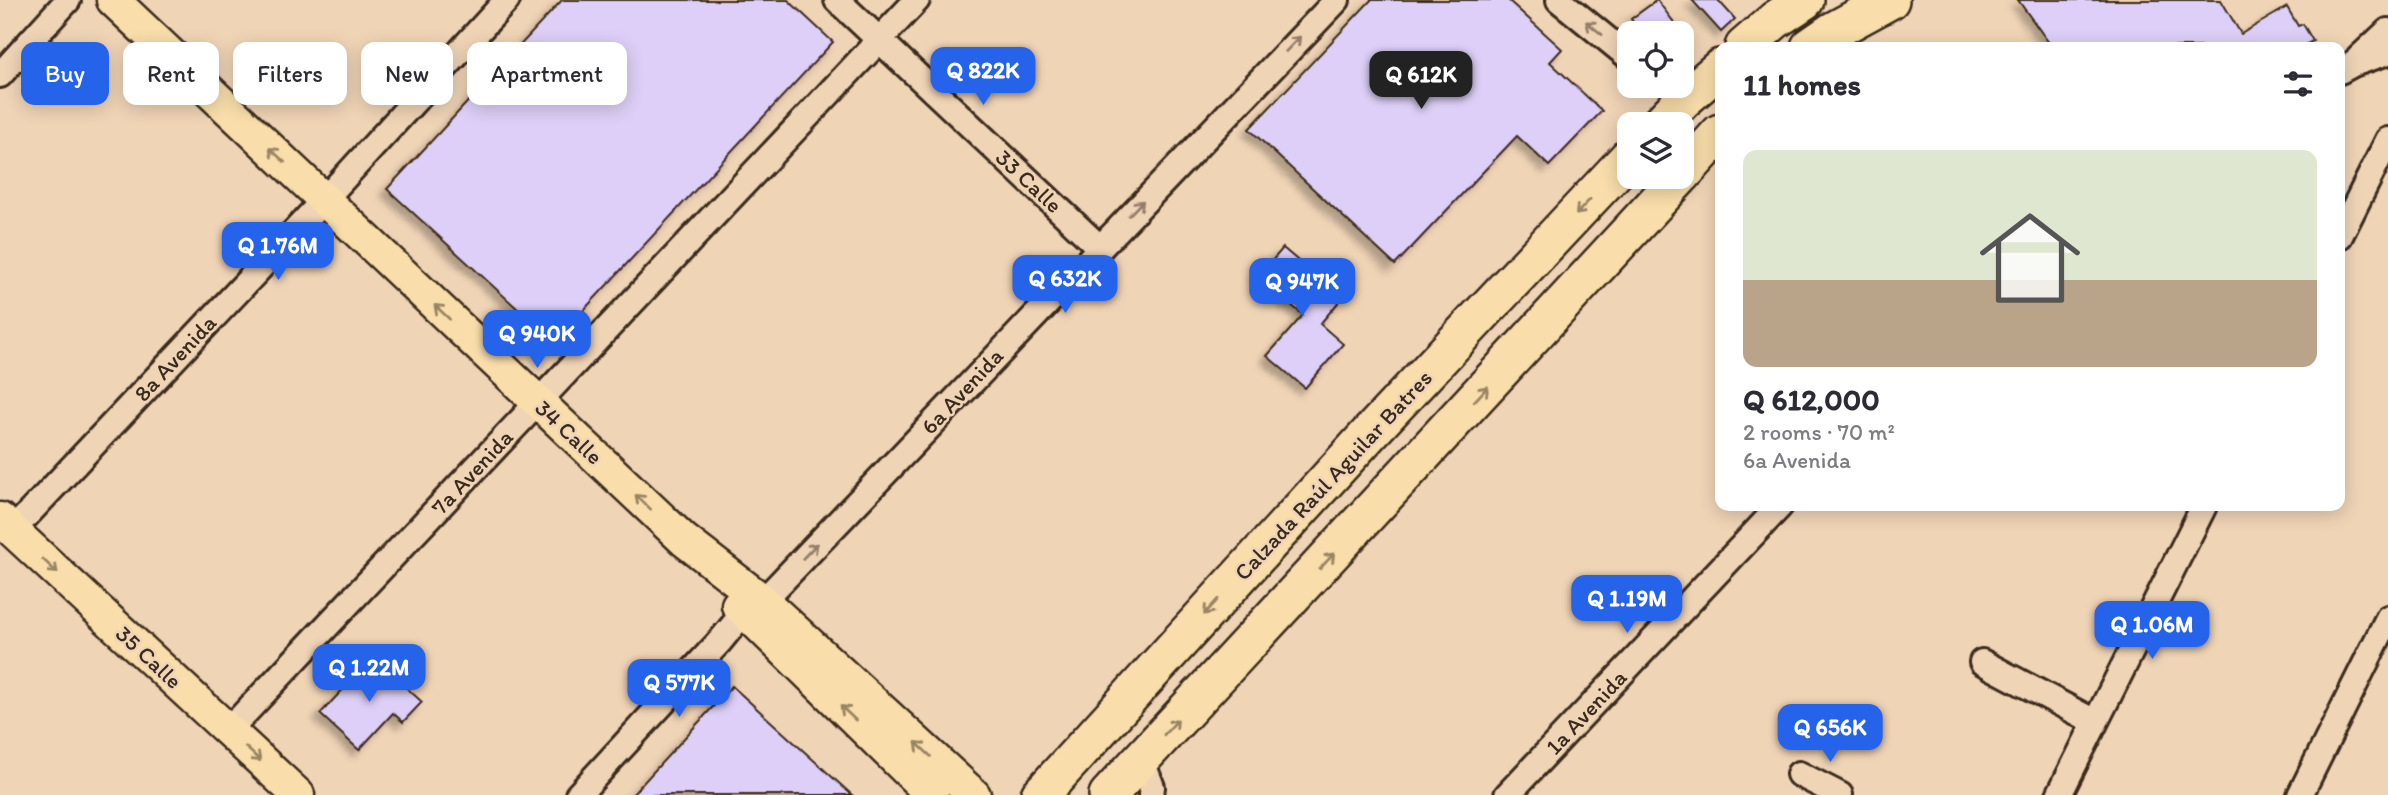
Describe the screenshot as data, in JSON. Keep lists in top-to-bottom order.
{
  "streets": {
    "highway": ["Calzada Raúl Aguilar Batres"],
    "main road": ["34 Calle", "35 Calle"],
    "street": [
      "33 Calle",
      "8a Avenida",
      "6a Avenida",
      "7a Avenida",
      "1a Avenida"
    ]
  },
  "crossings": [
    ["33 Calle", "6a Avenida"],
    ["33 Calle", "7a Avenida"],
    ["8a Avenida", "34 Calle"],
    ["8a Avenida", "35 Calle"],
    ["6a Avenida", "34 Calle"],
    ["34 Calle", "7a Avenida"],
    ["7a Avenida", "35 Calle"]
  ],
  "one_way": ["6a Avenida", "34 Calle", "35 Calle"],
  "page": {
    "chip": [
      "Buy",
      "Rent",
      "Filters",
      "New",
      "Apartment"
    ],
    "heading": "11 homes",
    "price": [
      "Q 822K",
      "Q 612K",
      "Q 1.76M",
      "Q 632K",
      "Q 947K",
      "Q 940K",
      "Q 1.19M",
      "Q 1.06M",
      "Q 1.22M",
      "Q 577K",
      "Q 656K"
    ],
    "list": [
      {
        "name": "Q 612,000",
        "note": "2 rooms · 70 m² · 6a Avenida"
      }
    ]
  }
}
